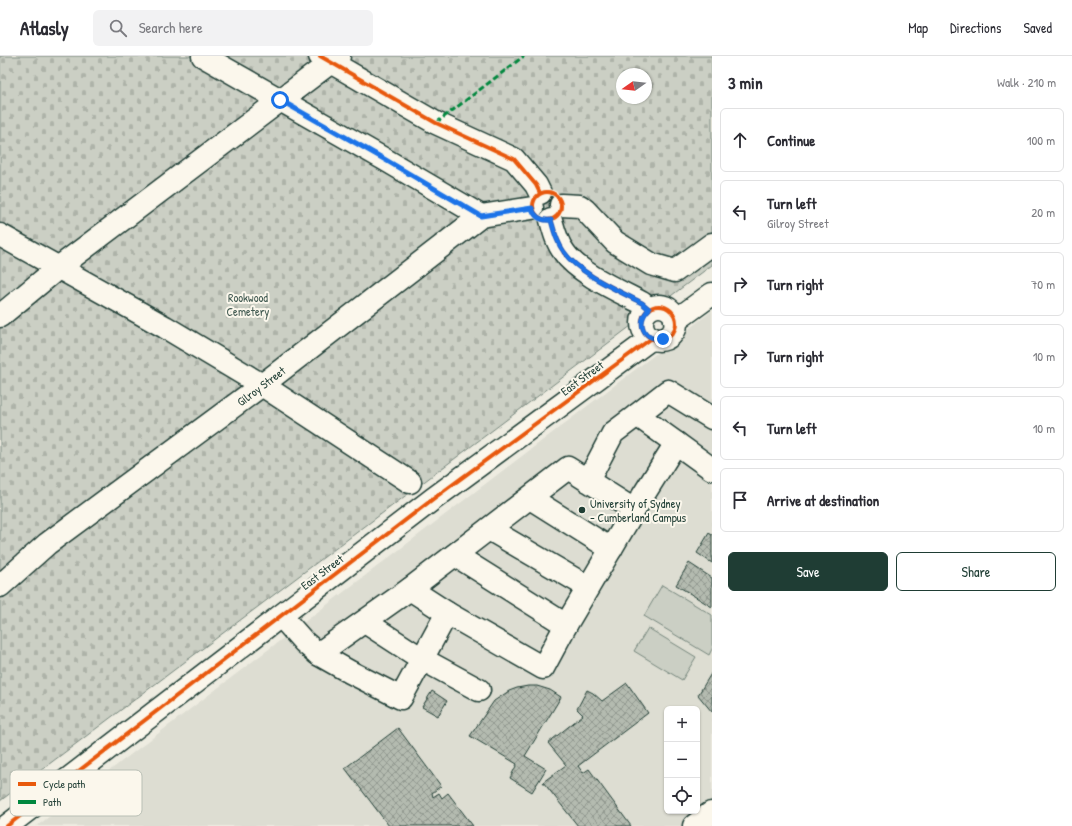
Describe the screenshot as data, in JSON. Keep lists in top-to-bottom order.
{
  "streets": {
    "main road": ["East Street", "Gilroy Street"]
  },
  "parks": ["Rookwood Cemetery"],
  "places": ["University of Sydney - Cumberland Campus"],
  "legend": ["Cycle path", "Path"],
  "north": "left",
  "page": {
    "header": "Atlasly",
    "search": "Search here",
    "nav": ["Map", "Directions", "Saved"],
    "heading": ["3 min", "Walk · 210 m"],
    "list": [
      ["Continue", "100 m"],
      ["Turn left", "Gilroy Street", "20 m"],
      ["Turn right", "70 m"],
      ["Turn right", "10 m"],
      ["Turn left", "10 m"],
      "Arrive at destination"
    ],
    "buttons": ["Save", "Share"],
    "map_buttons": ["+", "−"]
  }
}
